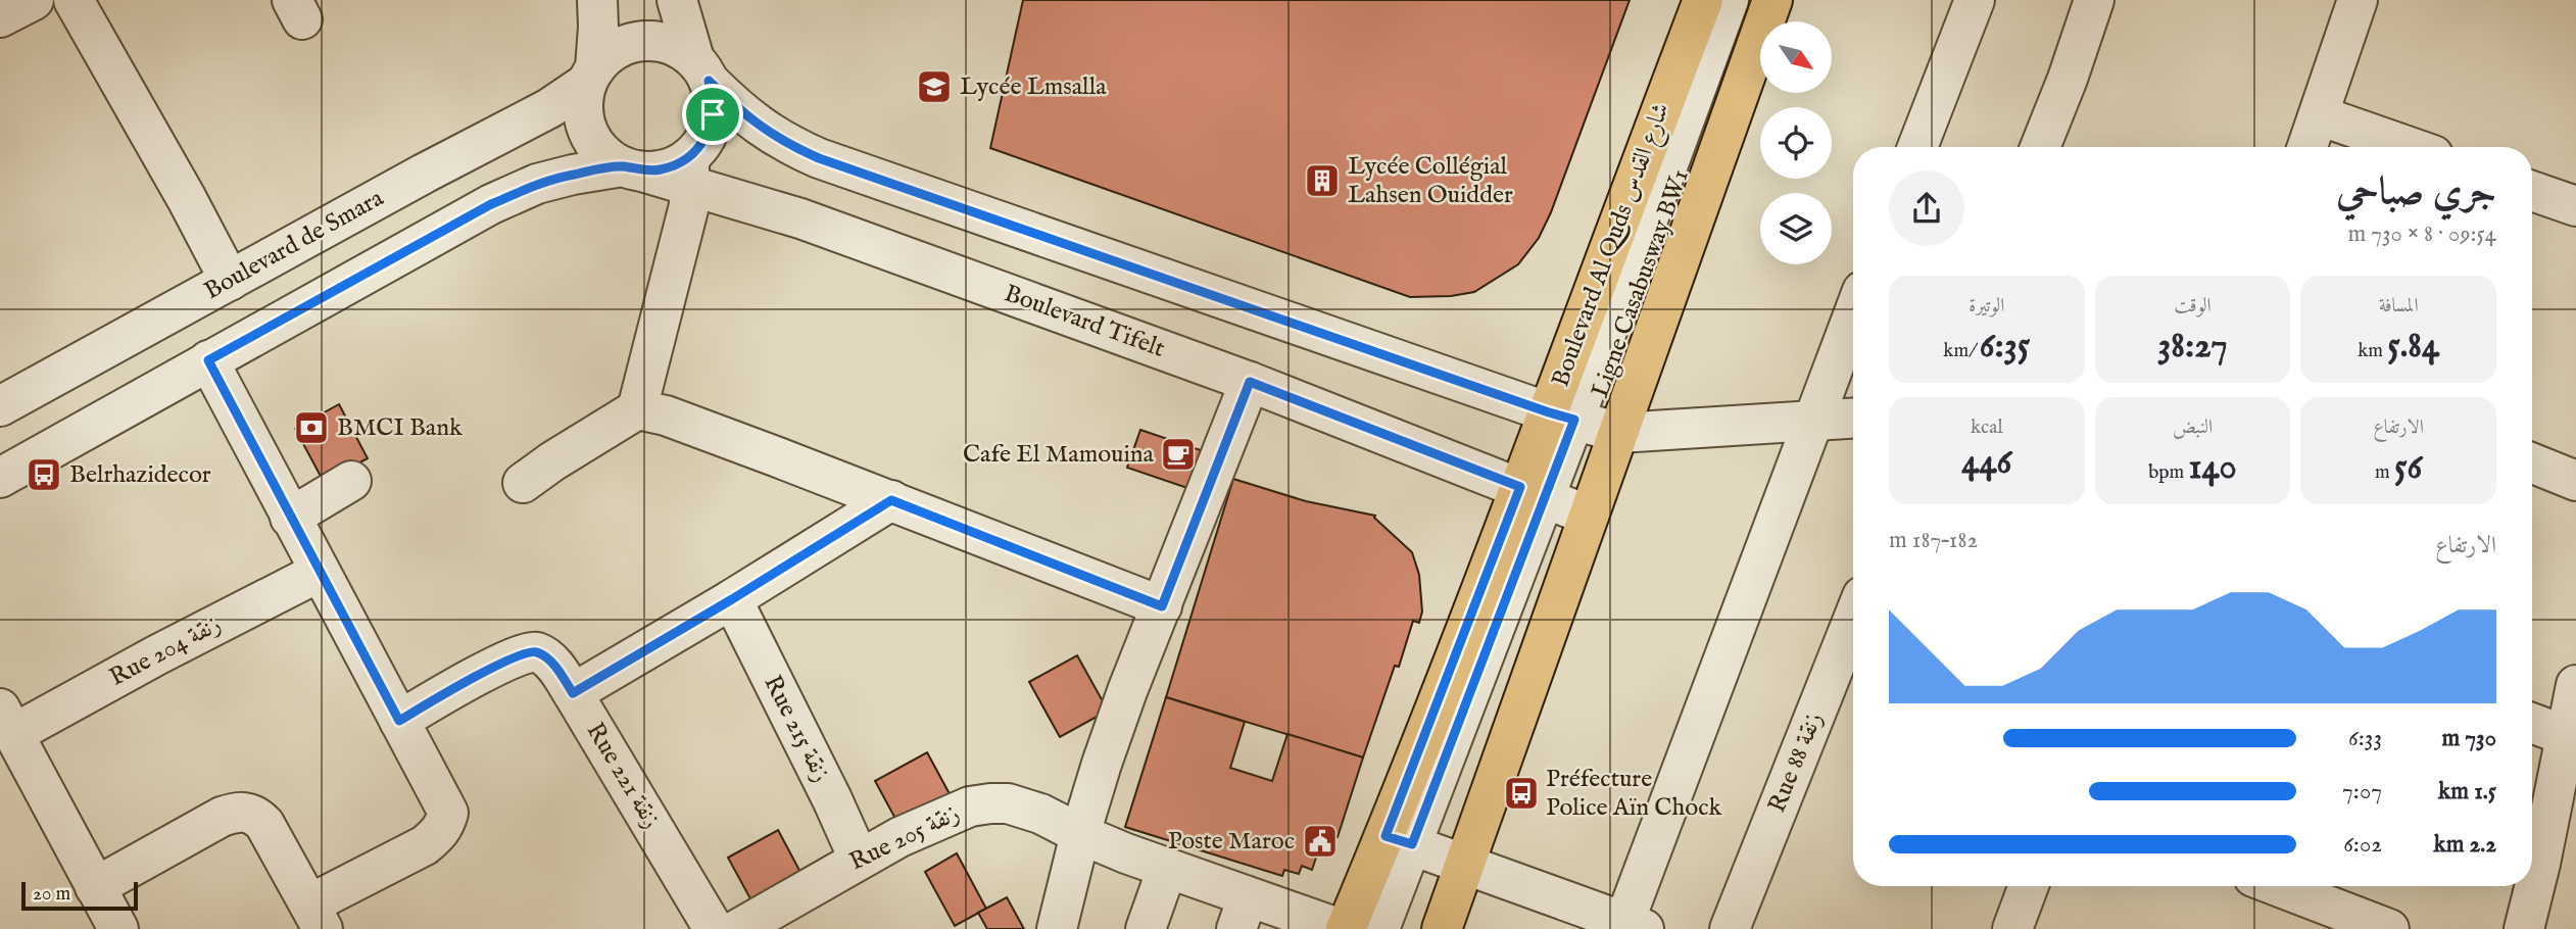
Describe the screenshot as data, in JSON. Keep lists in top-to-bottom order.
{
  "streets": {
    "main road": ["Boulevard Al Quds شارع القدس"],
    "street": [
      "Boulevard de Smara",
      "Ligne Casabusway BW1",
      "Boulevard Tifelt",
      "Rue 204 زنقة",
      "Rue 215 زنقة",
      "Rue 88 زنقة",
      "Rue 221 زنقة",
      "Rue 205 زنقة"
    ]
  },
  "crossings": [
    ["Boulevard de Smara", "Boulevard Tifelt"],
    ["Boulevard Al Quds شارع القدس", "Ligne Casabusway BW1"],
    ["Boulevard Al Quds شارع القدس", "Boulevard Tifelt"],
    ["Rue 215 زنقة", "Rue 205 زنقة"]
  ],
  "places": {
    "school or university": ["Lycée Lmsalla"],
    "building": ["Lycée Collégial Lahsen Ouidder"],
    "bank": ["BMCI Bank"],
    "cafe": ["Cafe El Mamouina"],
    "bus stop": ["Belrhazidecor", "Préfecture Police Aïn Chock"],
    "public building": ["Poste Maroc"]
  },
  "scale_bar": "20 m",
  "north": "bottom right",
  "page": {
    "heading": ["جري صباحي", "09:54 · 8 × 730 m"],
    "stats": [
      ["المسافة", "5.84 km"],
      ["الوقت", "38:27"],
      ["الوتيرة", "6:35 /km"],
      ["الارتفاع", "56 m"],
      ["النبض", "140 bpm"],
      ["kcal", "446"]
    ],
    "chart": ["الارتفاع", "182–187 m"],
    "list": [
      {
        "name": "730 m",
        "note": "6:33"
      },
      {
        "name": "1.5 km",
        "note": "7:07"
      },
      {
        "name": "2.2 km",
        "note": "6:02"
      }
    ],
    "scale": "20 m"
  }
}
